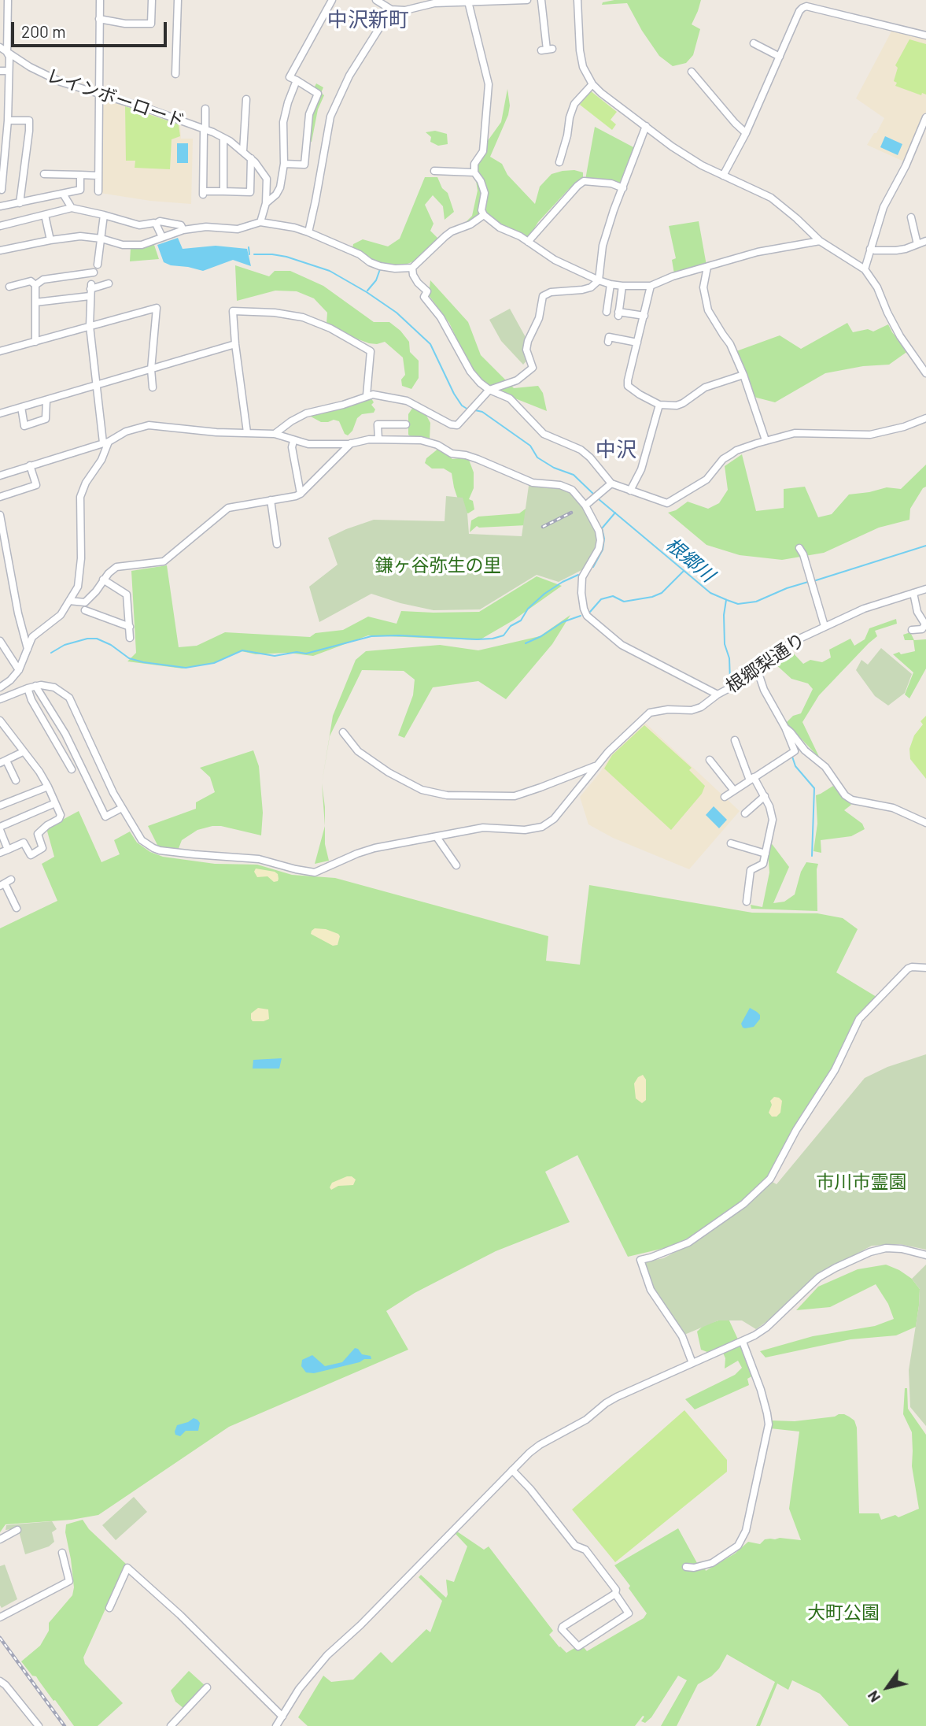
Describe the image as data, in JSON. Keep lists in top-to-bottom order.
{
  "streets": {
    "street": ["レインボーロード", "根郷梨通り"]
  },
  "districts": ["中沢新町", "中沢"],
  "water": ["根郷川"],
  "parks": ["鎌ヶ谷弥生の里", "市川市霊園", "大町公園"],
  "scale_bar": "200 m",
  "north": "bottom left"
}
